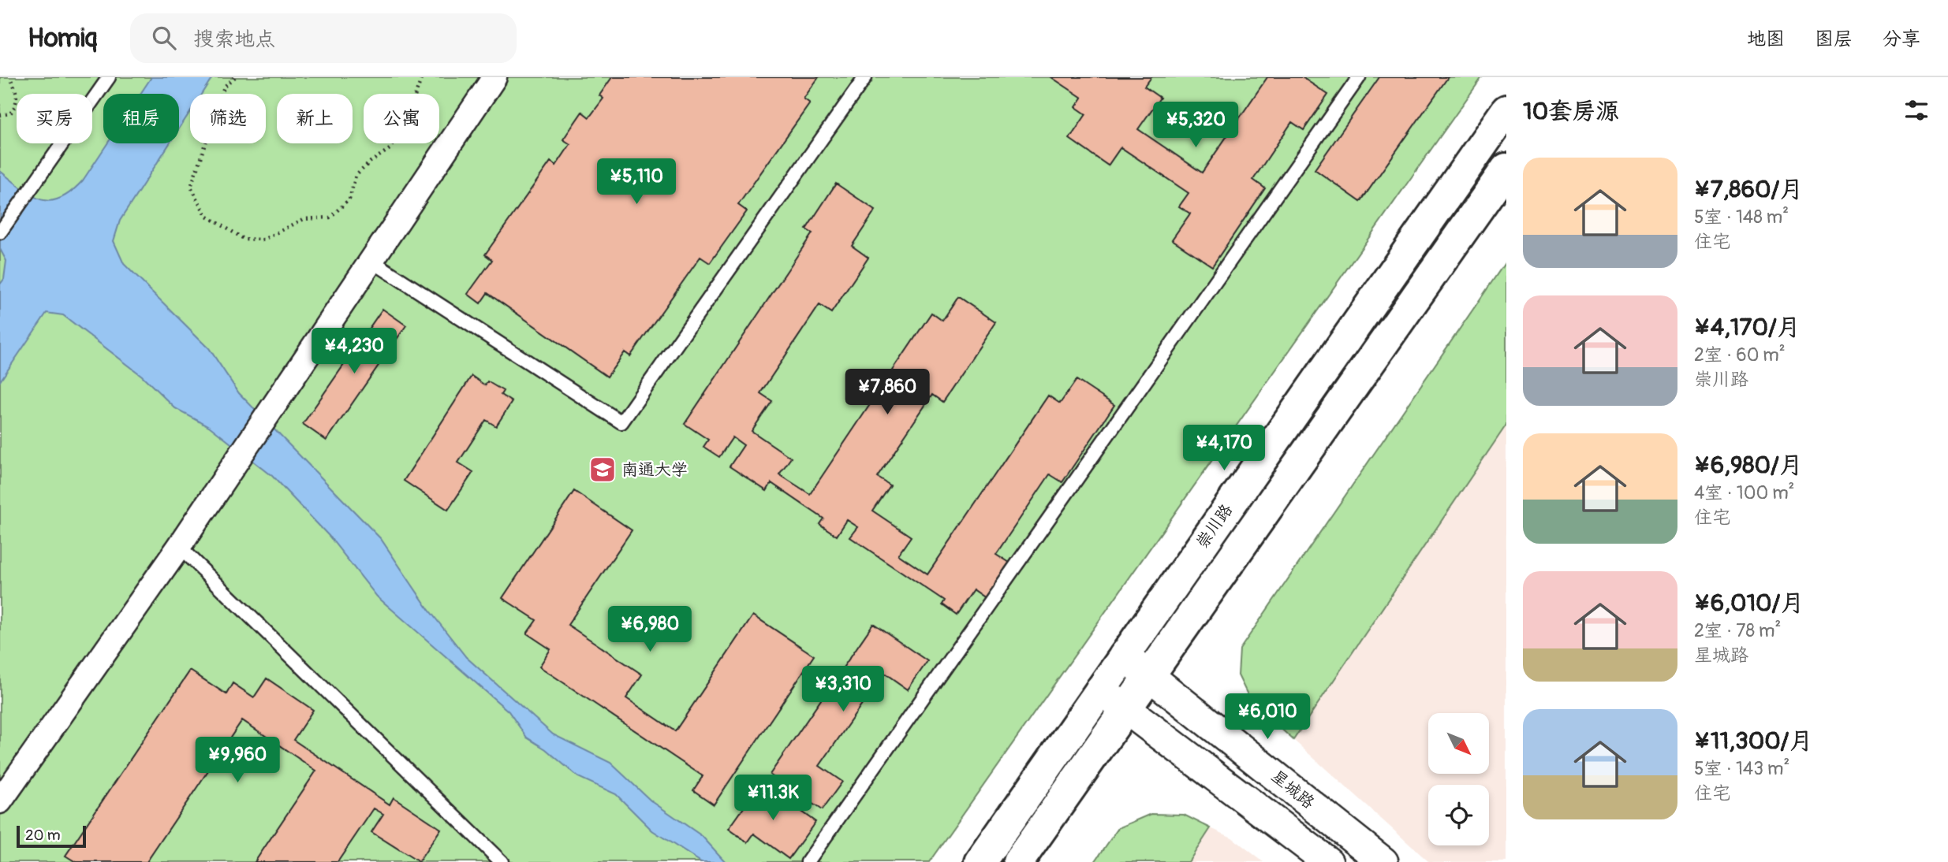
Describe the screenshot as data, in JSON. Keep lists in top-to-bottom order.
{
  "streets": {
    "main road": ["崇川路"],
    "street": ["星城路"]
  },
  "crossings": [
    ["崇川路", "星城路"]
  ],
  "places": {
    "school or university": ["南通大学"]
  },
  "scale_bar": "20 m",
  "north": "bottom right",
  "page": {
    "header": "Homiq",
    "search": "搜索地点",
    "nav": ["地图", "图层", "分享"],
    "heading": "10套房源",
    "chip": [
      "买房",
      "租房",
      "筛选",
      "新上",
      "公寓"
    ],
    "price": [
      "¥5,320",
      "¥5,110",
      "¥4,230",
      "¥7,860",
      "¥4,170",
      "¥6,980",
      "¥3,310",
      "¥6,010",
      "¥9,960",
      "¥11.3K"
    ],
    "list": [
      {
        "name": "¥7,860/月",
        "note": "5室 · 148 m² · 住宅"
      },
      {
        "name": "¥4,170/月",
        "note": "2室 · 60 m² · 崇川路"
      },
      {
        "name": "¥6,980/月",
        "note": "4室 · 100 m² · 住宅"
      },
      {
        "name": "¥6,010/月",
        "note": "2室 · 78 m² · 星城路"
      },
      {
        "name": "¥11,300/月",
        "note": "5室 · 143 m² · 住宅"
      }
    ],
    "scale": "20 m"
  }
}
